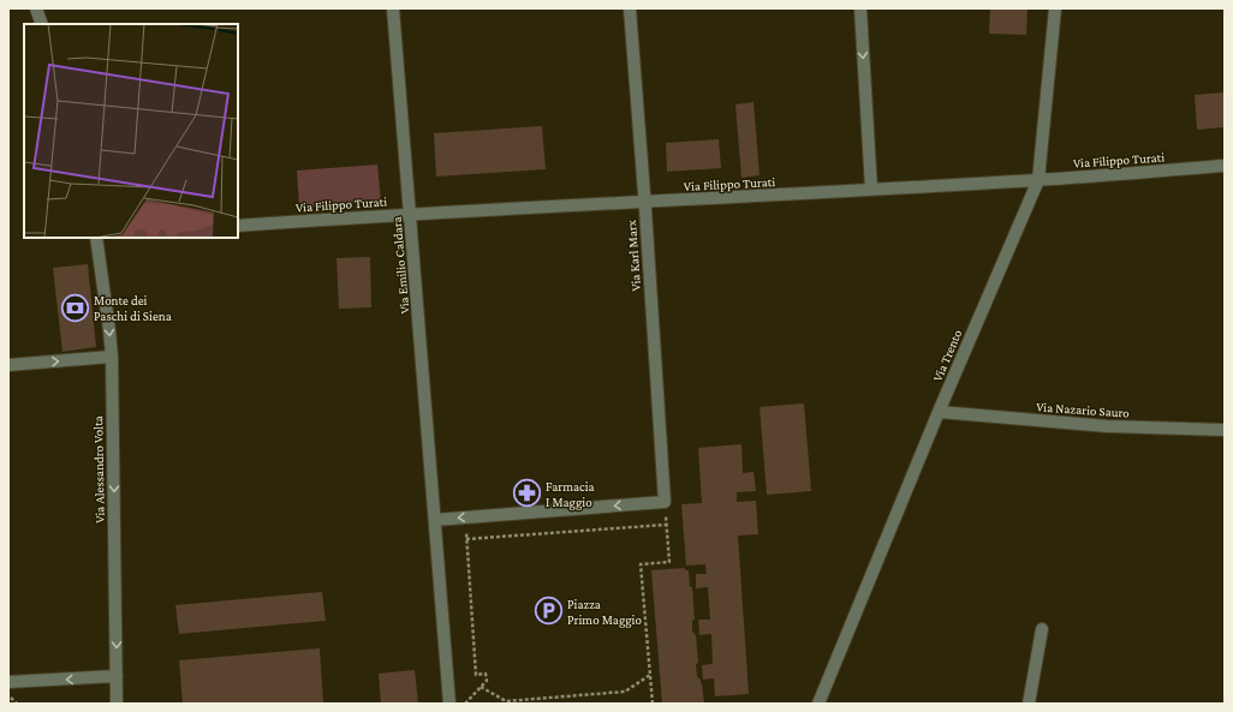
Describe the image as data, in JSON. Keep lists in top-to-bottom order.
{
  "streets": {
    "street": [
      "Via Filippo Turati",
      "Via Karl Marx",
      "Via Emilio Caldara",
      "Via Trento",
      "Via Nazario Sauro",
      "Via Alessandro Volta"
    ]
  },
  "crossings": [
    ["Via Filippo Turati", "Via Karl Marx"],
    ["Via Filippo Turati", "Via Emilio Caldara"],
    ["Via Filippo Turati", "Via Trento"],
    ["Via Trento", "Via Nazario Sauro"]
  ],
  "one_way": ["Via Alessandro Volta"],
  "places": {
    "bank": ["Monte dei Paschi di Siena"],
    "pharmacy": ["Farmacia I Maggio"],
    "parking": ["Piazza Primo Maggio"]
  }
}
